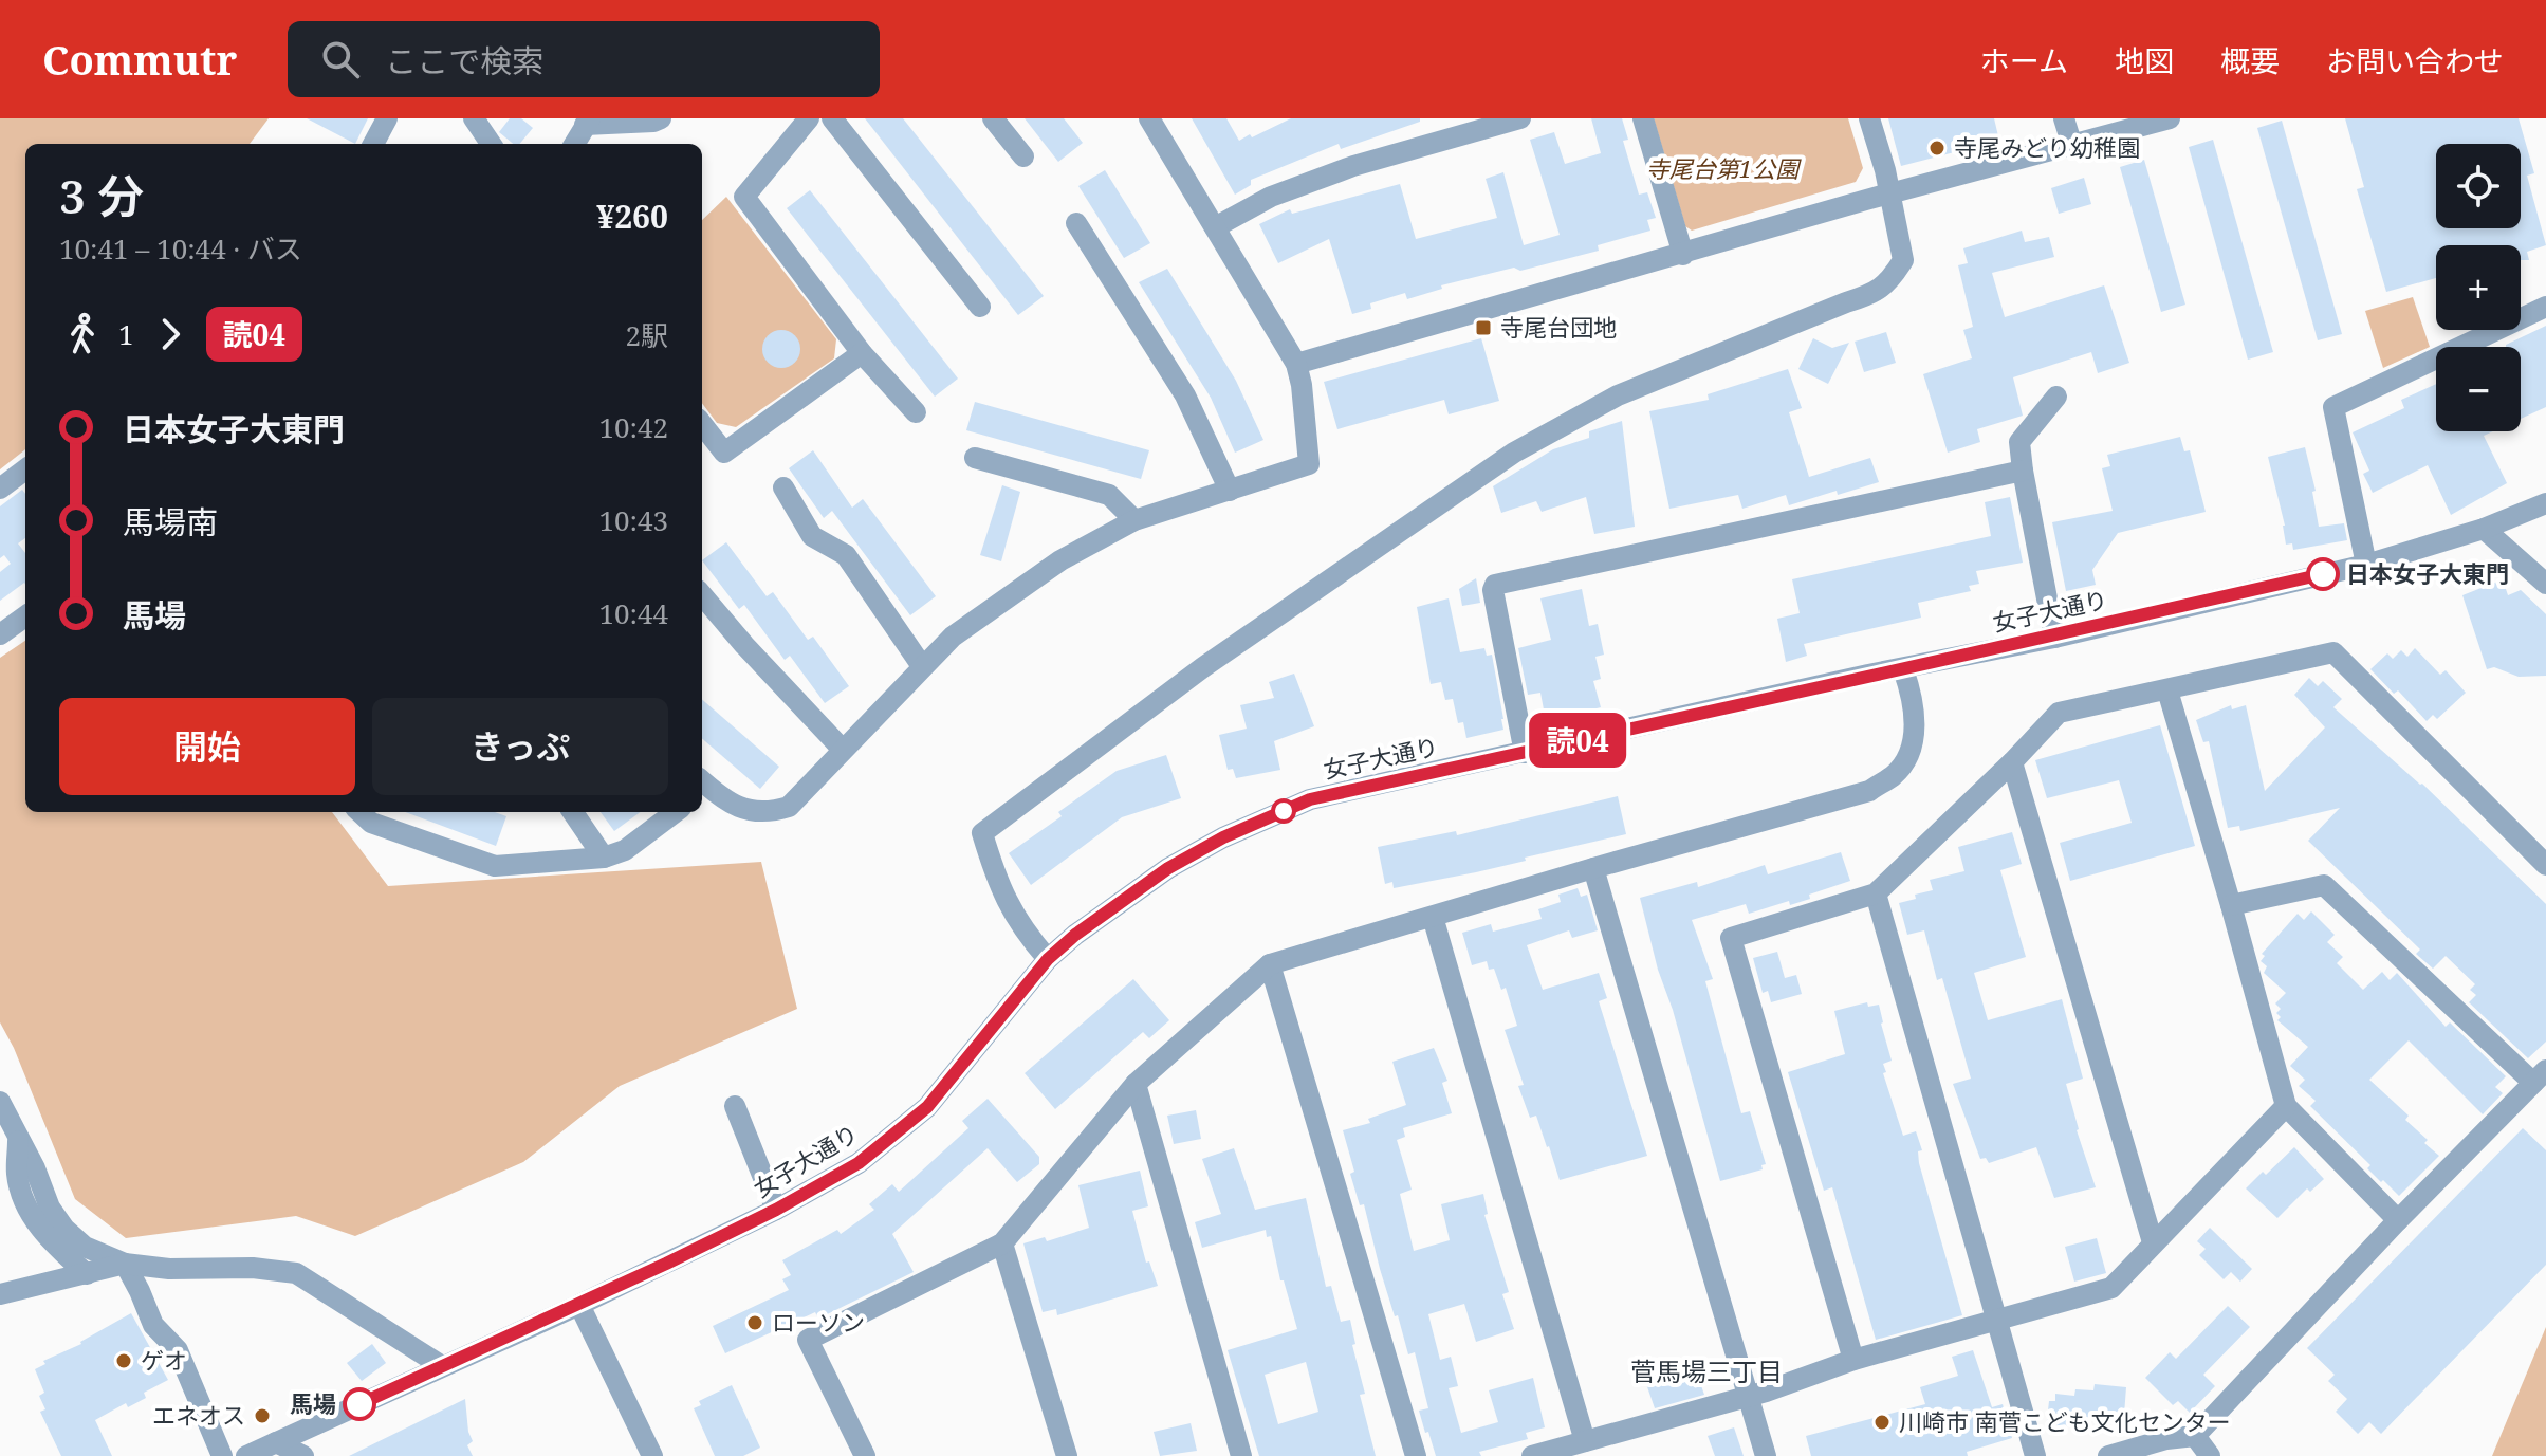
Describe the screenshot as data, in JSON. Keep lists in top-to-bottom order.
{
  "streets": {
    "street": ["女子大通り"]
  },
  "districts": ["菅馬場三丁目"],
  "parks": ["寺尾台第1公園"],
  "places": {
    "other": [
      "寺尾みどり幼稚園",
      "日本女子大東門",
      "ローソン",
      "ゲオ",
      "馬場",
      "エネオス",
      "川崎市 南菅こども文化センター"
    ],
    "transit": ["寺尾台団地"]
  },
  "lines": ["bus line 読04"],
  "page": {
    "header": "Commutr",
    "search": "ここで検索",
    "nav": [
      "ホーム",
      "地図",
      "概要",
      "お問い合わせ"
    ],
    "on_map": "読04",
    "map_buttons": ["+", "−"],
    "heading": ["3 分", "10:41 – 10:44 · バス", "¥260"],
    "legs": ["1", "読04", "2駅"],
    "list": [
      {
        "name": "日本女子大東門",
        "value": "10:42"
      },
      {
        "name": "馬場南",
        "value": "10:43"
      },
      {
        "name": "馬場",
        "value": "10:44"
      }
    ],
    "buttons": ["開始", "きっぷ"]
  }
}
